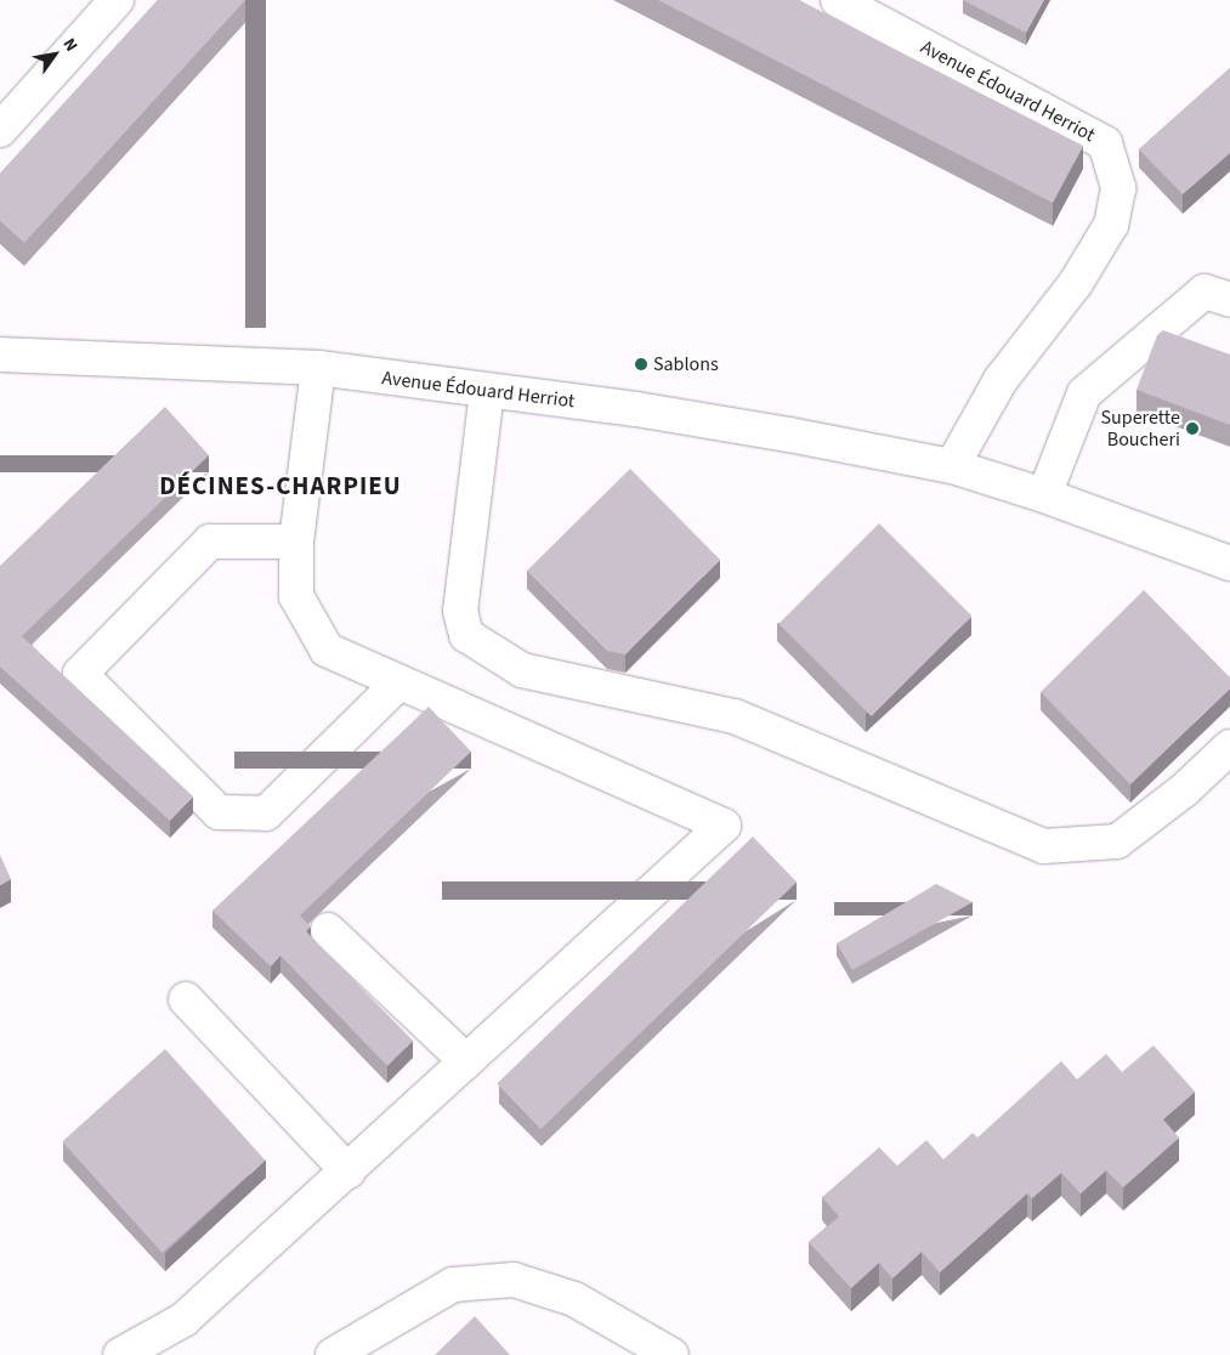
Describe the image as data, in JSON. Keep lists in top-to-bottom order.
{
  "streets": {
    "street": ["Avenue Édouard Herriot"]
  },
  "districts": ["DÉCINES-CHARPIEU"],
  "places": ["Sablons", "Superette Boucheri"],
  "north": "top right"
}
